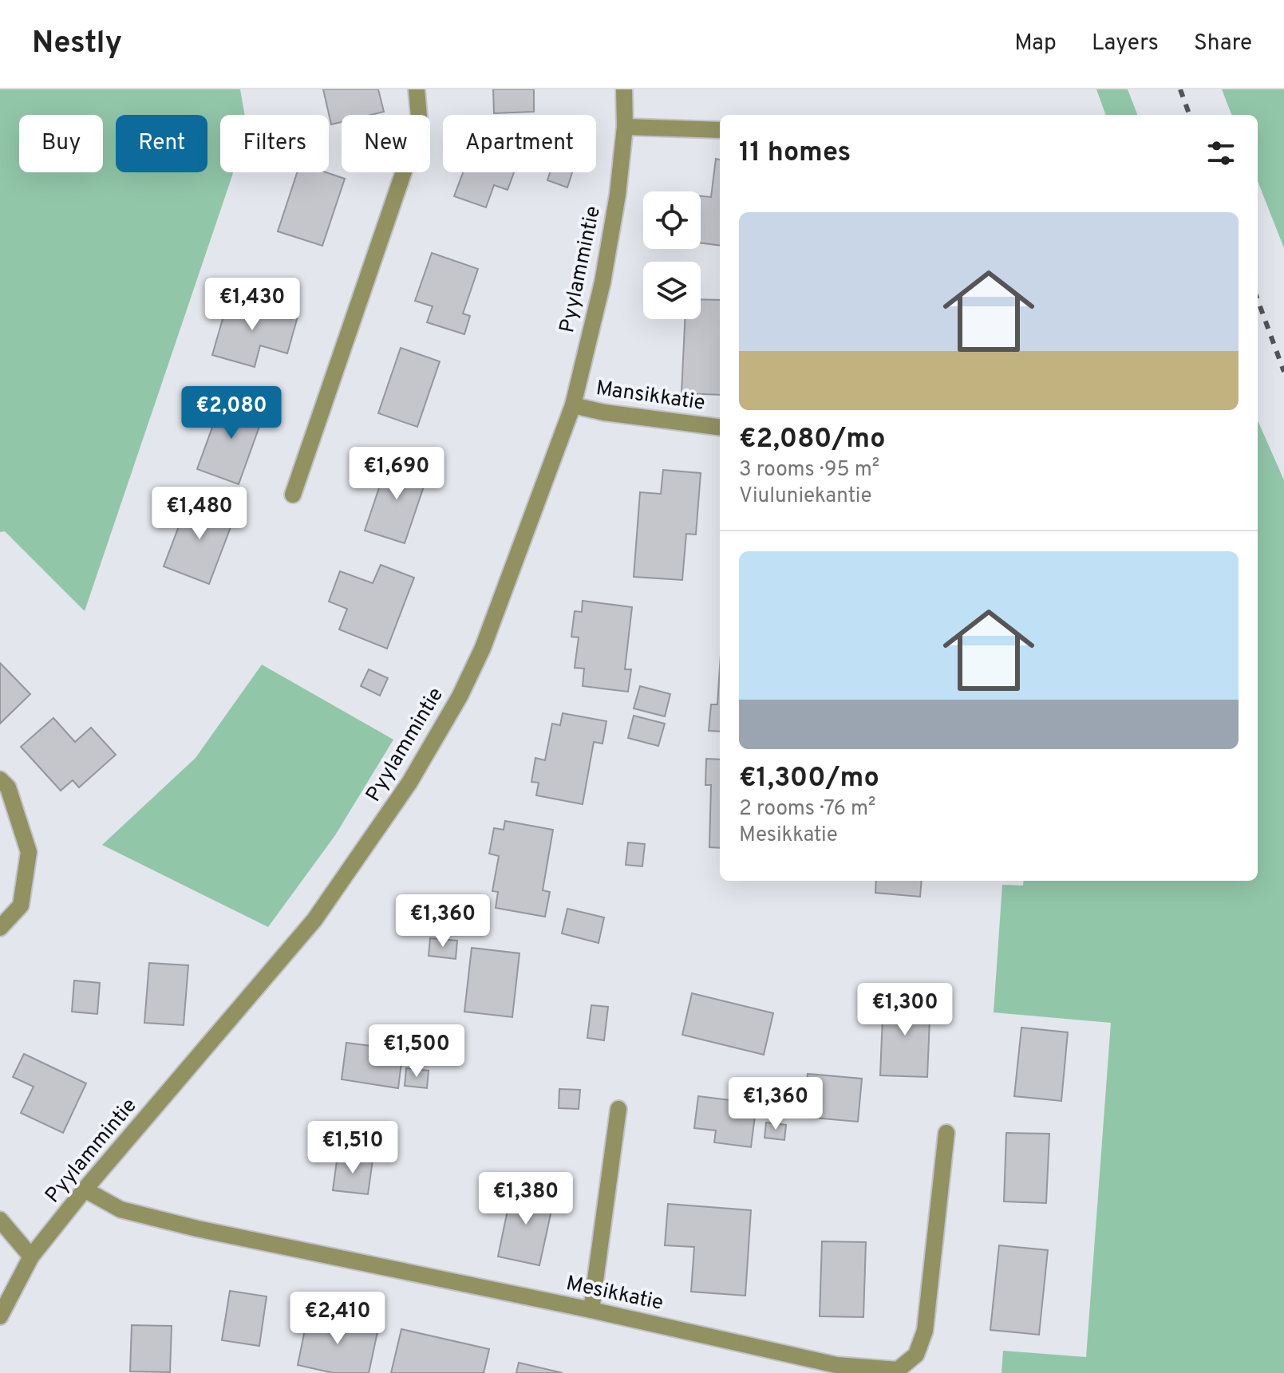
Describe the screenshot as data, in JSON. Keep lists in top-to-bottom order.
{
  "streets": {
    "street": ["Pyylammintie", "Mansikkatie", "Mesikkatie"]
  },
  "crossings": [
    ["Pyylammintie", "Mansikkatie"],
    ["Pyylammintie", "Mesikkatie"]
  ],
  "page": {
    "header": "Nestly",
    "nav": ["Map", "Layers", "Share"],
    "chip": [
      "Buy",
      "Rent",
      "Filters",
      "New",
      "Apartment"
    ],
    "heading": "11 homes",
    "list": [
      {
        "name": "€2,080/mo",
        "note": "3 rooms · 95 m² · Viuluniekantie"
      },
      {
        "name": "€1,300/mo",
        "note": "2 rooms · 76 m² · Mesikkatie"
      }
    ],
    "price": [
      "€1,430",
      "€2,080",
      "€1,690",
      "€1,480",
      "€1,360",
      "€1,300",
      "€1,500",
      "€1,360",
      "€1,510",
      "€1,380",
      "€2,410"
    ]
  }
}
